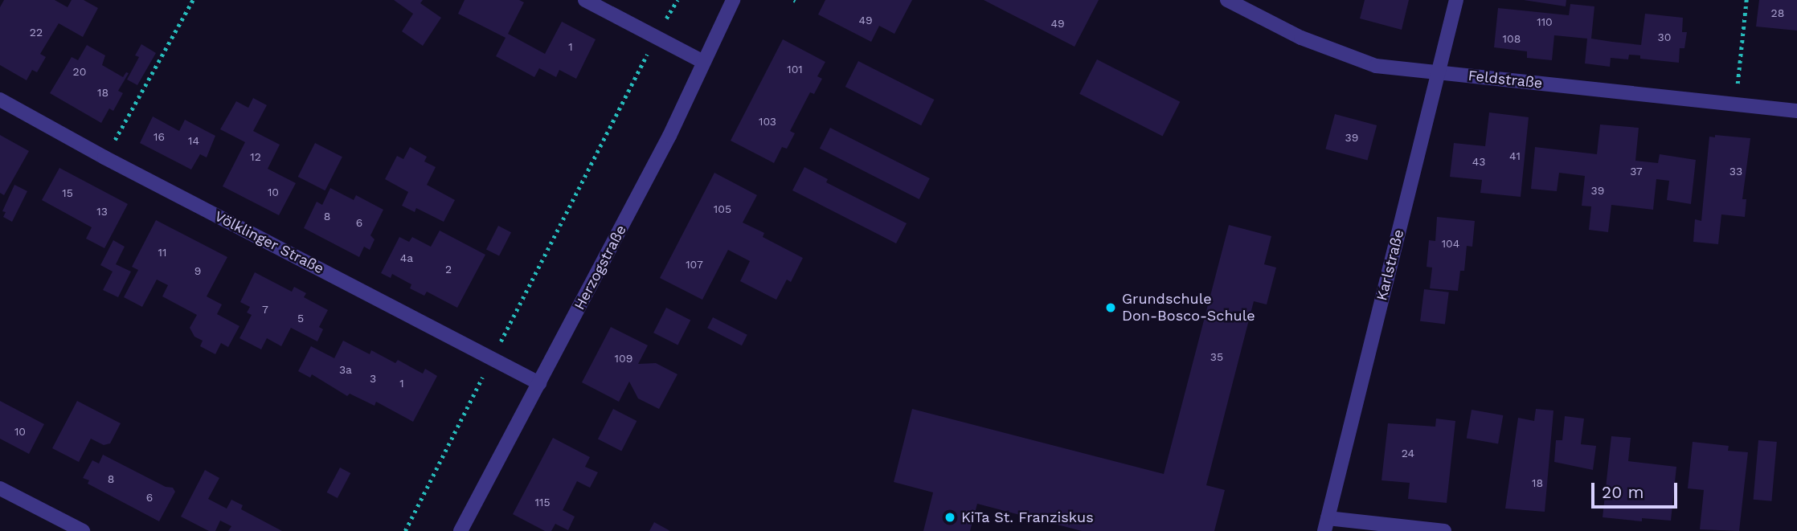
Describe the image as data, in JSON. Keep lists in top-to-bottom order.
{
  "streets": {
    "street": [
      "Feldstraße",
      "Völklinger Straße",
      "Karlstraße",
      "Herzogstraße"
    ]
  },
  "crossings": [
    ["Feldstraße", "Karlstraße"],
    ["Völklinger Straße", "Herzogstraße"]
  ],
  "places": ["Grundschule Don-Bosco-Schule", "KiTa St. Franziskus"],
  "house_numbers": [
    "28",
    "49",
    "110",
    "49",
    "22",
    "30",
    "108",
    "1",
    "101",
    "20",
    "18",
    "103",
    "16",
    "39",
    "14",
    "41",
    "12",
    "43",
    "37",
    "33",
    "39",
    "10",
    "15",
    "105",
    "13",
    "8",
    "6",
    "104",
    "11",
    "4a",
    "107",
    "2",
    "9",
    "7",
    "5",
    "35",
    "109",
    "3a",
    "3",
    "1",
    "10",
    "24",
    "8",
    "18",
    "6",
    "115"
  ],
  "scale_bar": "20 m"
}
